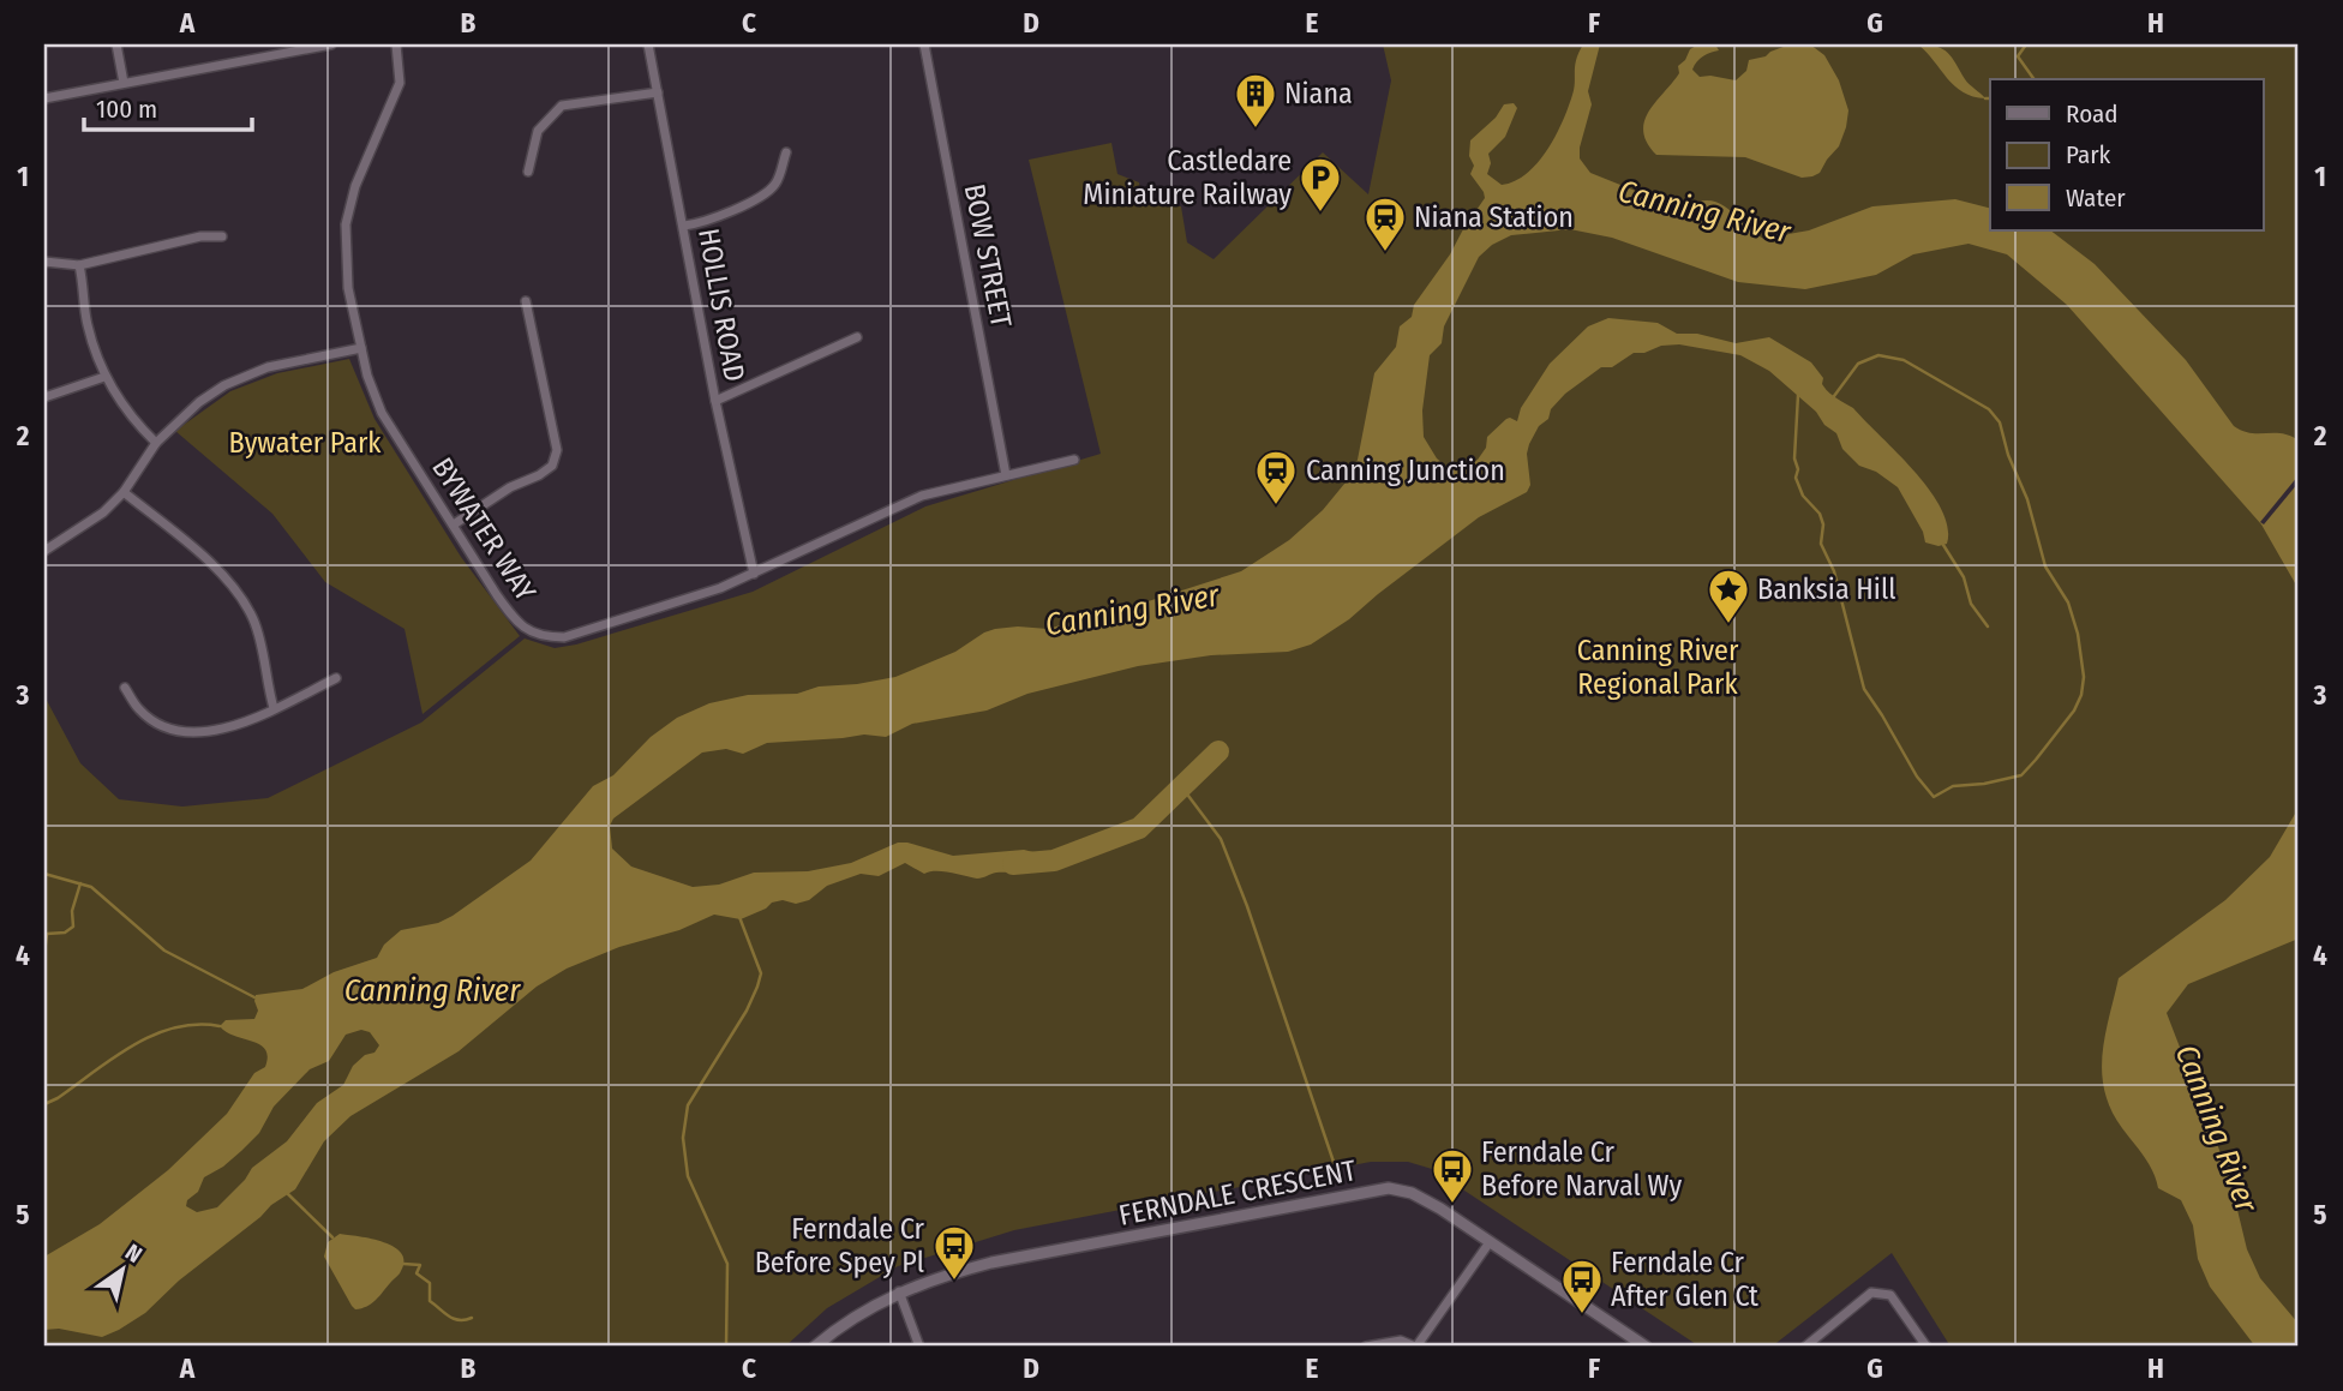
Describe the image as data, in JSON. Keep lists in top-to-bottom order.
{
  "streets": {
    "street": [
      "BOW STREET",
      "HOLLIS ROAD",
      "BYWATER WAY",
      "FERNDALE CRESCENT"
    ]
  },
  "crossings": [
    ["BOW STREET", "BYWATER WAY"],
    ["HOLLIS ROAD", "BYWATER WAY"]
  ],
  "water": ["Canning River"],
  "parks": ["Bywater Park", "Canning River Regional Park"],
  "places": {
    "building": ["Niana"],
    "parking": ["Castledare Miniature Railway"],
    "station": ["Niana Station", "Canning Junction"],
    "place": ["Banksia Hill"],
    "bus stop": ["Ferndale Cr Before Narval Wy", "Ferndale Cr Before Spey Pl", "Ferndale Cr After Glen Ct"]
  },
  "legend": ["Road", "Park", "Water"],
  "scale_bar": "100 m",
  "north": "top right",
  "grid": {
    "columns": [
      "A",
      "B",
      "C",
      "D",
      "E",
      "F",
      "G",
      "H"
    ],
    "rows": [
      "1",
      "2",
      "3",
      "4",
      "5"
    ]
  }
}
